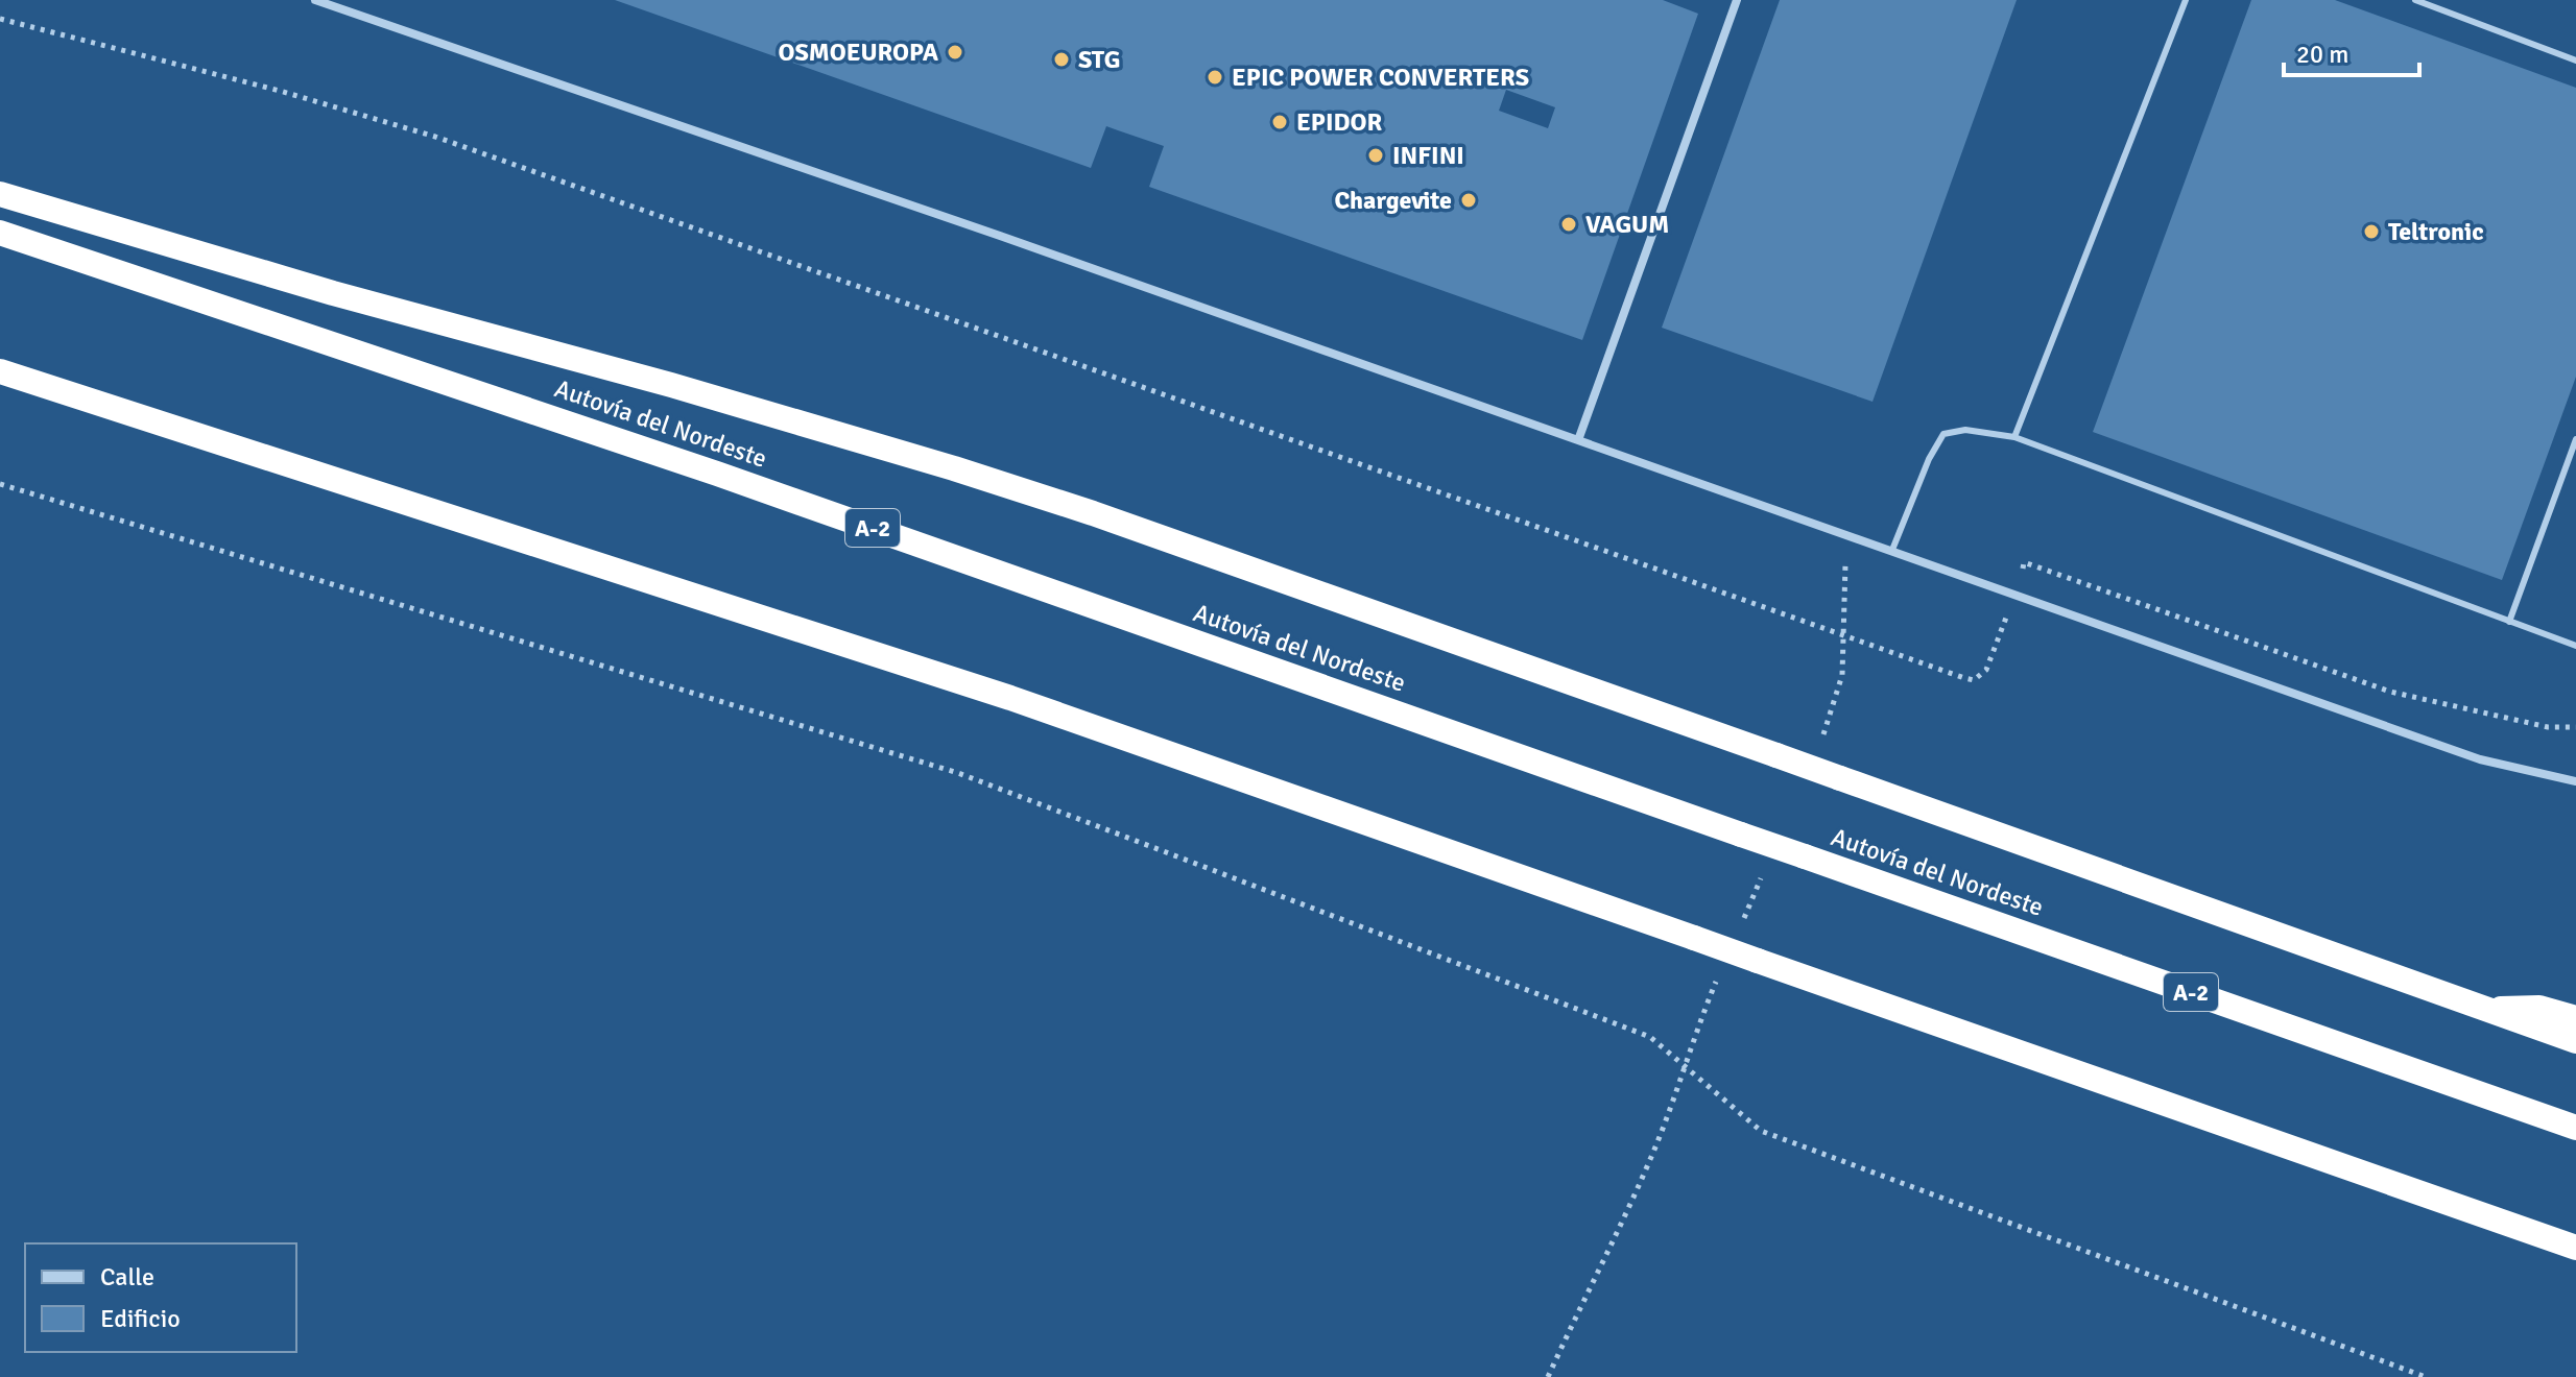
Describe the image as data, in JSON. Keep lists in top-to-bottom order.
{
  "streets": {
    "highway": ["Autovía del Nordeste", "A-2"]
  },
  "places": [
    "OSMOEUROPA",
    "STG",
    "EPIC POWER CONVERTERS",
    "EPIDOR",
    "INFINI",
    "Chargevite",
    "VAGUM",
    "Teltronic"
  ],
  "legend": ["Calle", "Edificio"],
  "scale_bar": "20 m"
}
